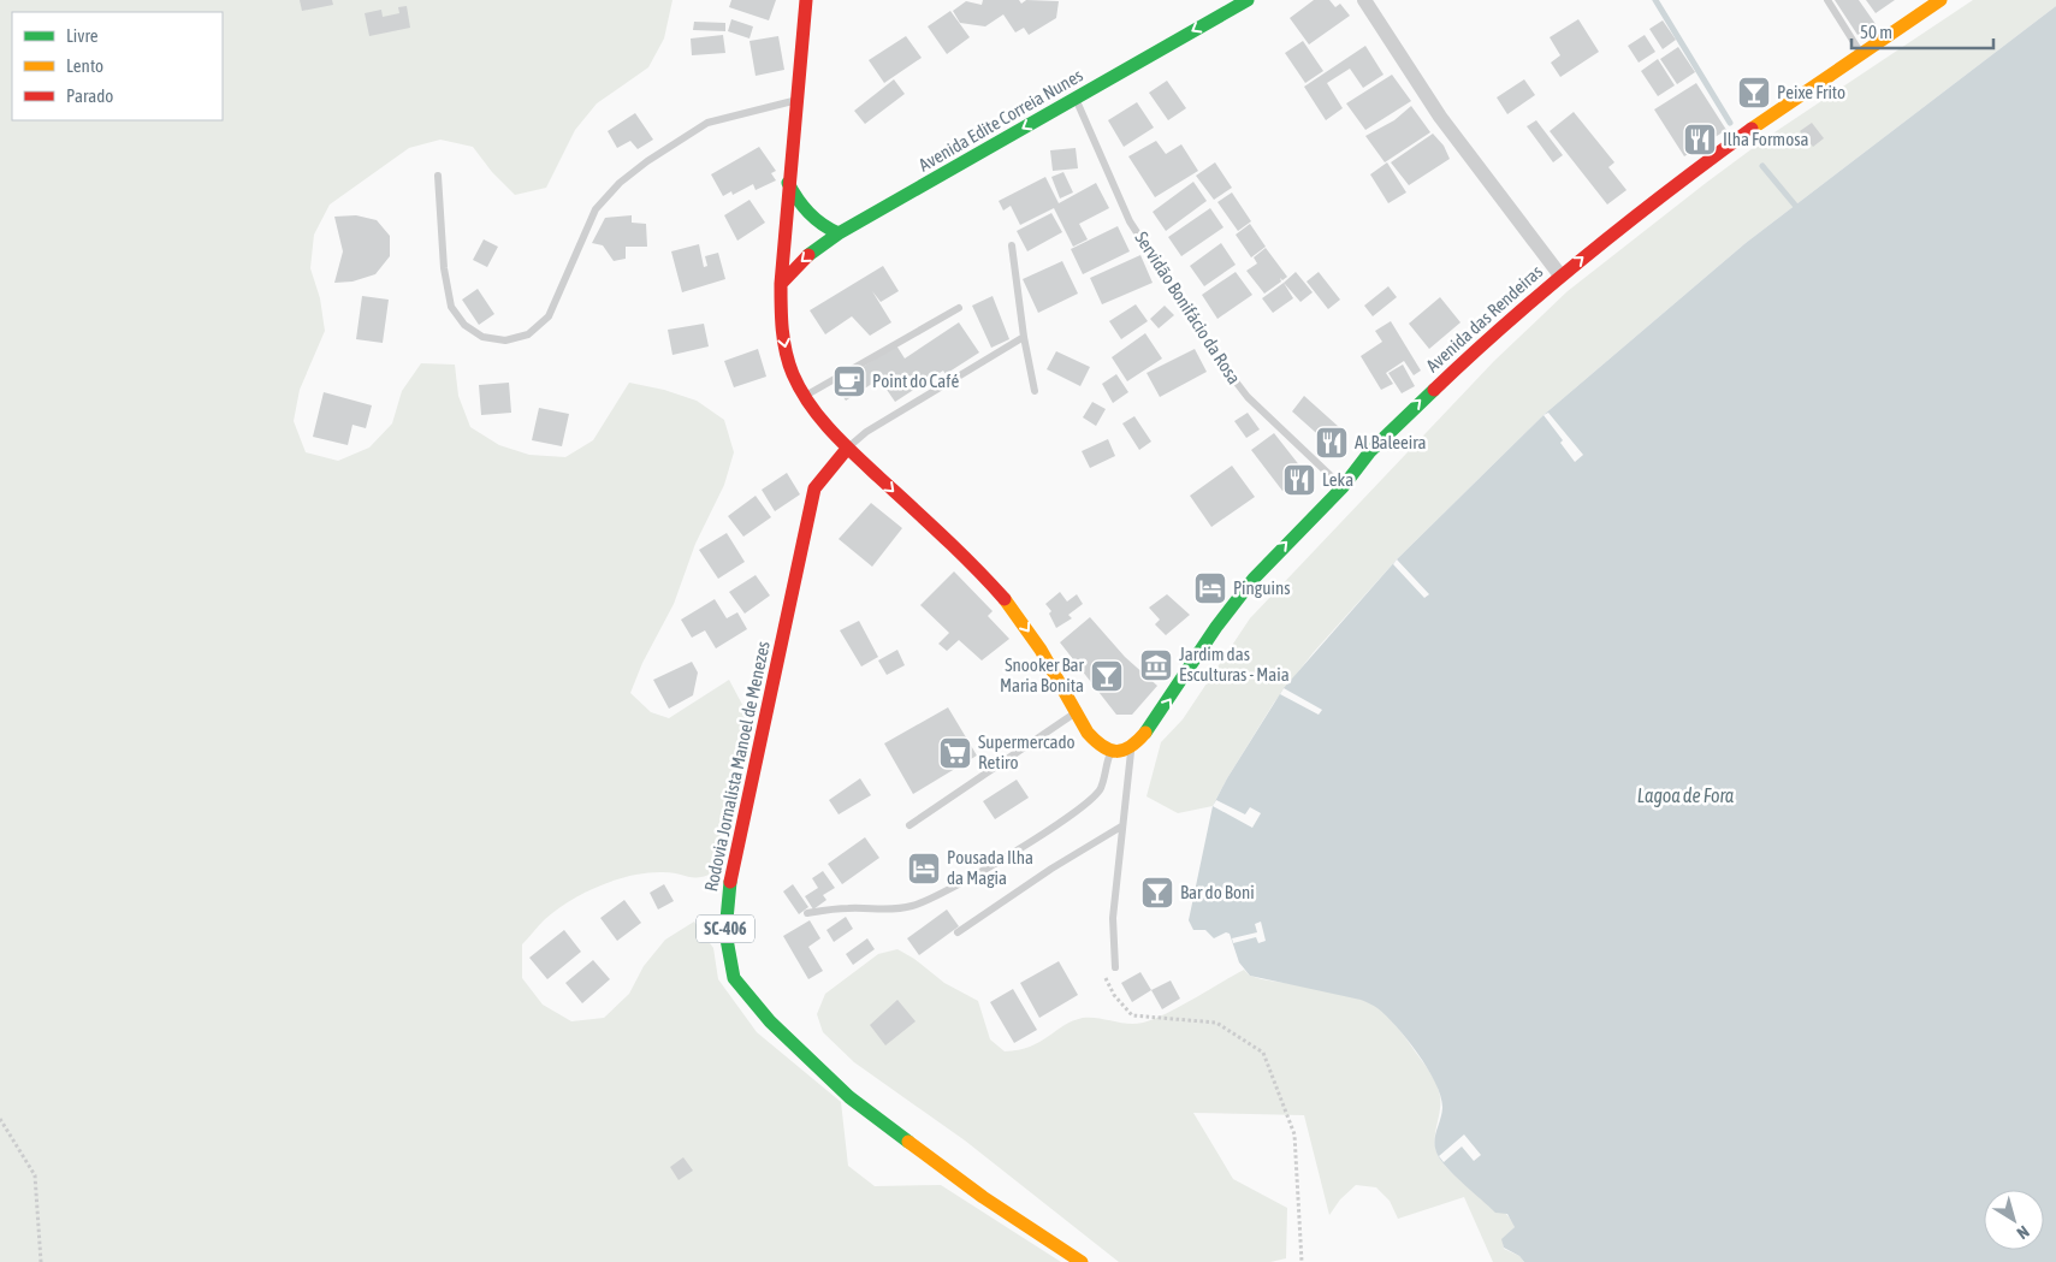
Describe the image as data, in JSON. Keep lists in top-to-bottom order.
{
  "streets": {
    "main road": [
      "Avenida Edite Correia Nunes",
      "Avenida das Rendeiras",
      "Rodovia Jornalista Manoel de Menezes",
      "SC-406"
    ],
    "lane": ["Servidão Bonifácio da Rosa"]
  },
  "crossings": [
    ["Avenida Edite Correia Nunes", "Servidão Bonifácio da Rosa"],
    ["Servidão Bonifácio da Rosa", "Avenida das Rendeiras"]
  ],
  "one_way": ["Avenida Edite Correia Nunes", "Avenida das Rendeiras"],
  "water": ["Lagoa de Fora"],
  "places": {
    "bar": ["Peixe Frito", "Snooker Bar Maria Bonita", "Bar do Boni"],
    "restaurant": ["Ilha Formosa", "Al Baleeira", "Leka"],
    "cafe": ["Point do Café"],
    "hotel": ["Pinguins", "Pousada Ilha da Magia"],
    "museum": ["Jardim das Esculturas - Maia"],
    "supermarket": ["Supermercado Retiro"]
  },
  "legend": ["Livre", "Lento", "Parado"],
  "scale_bar": "50 m",
  "north": "bottom right"
}
